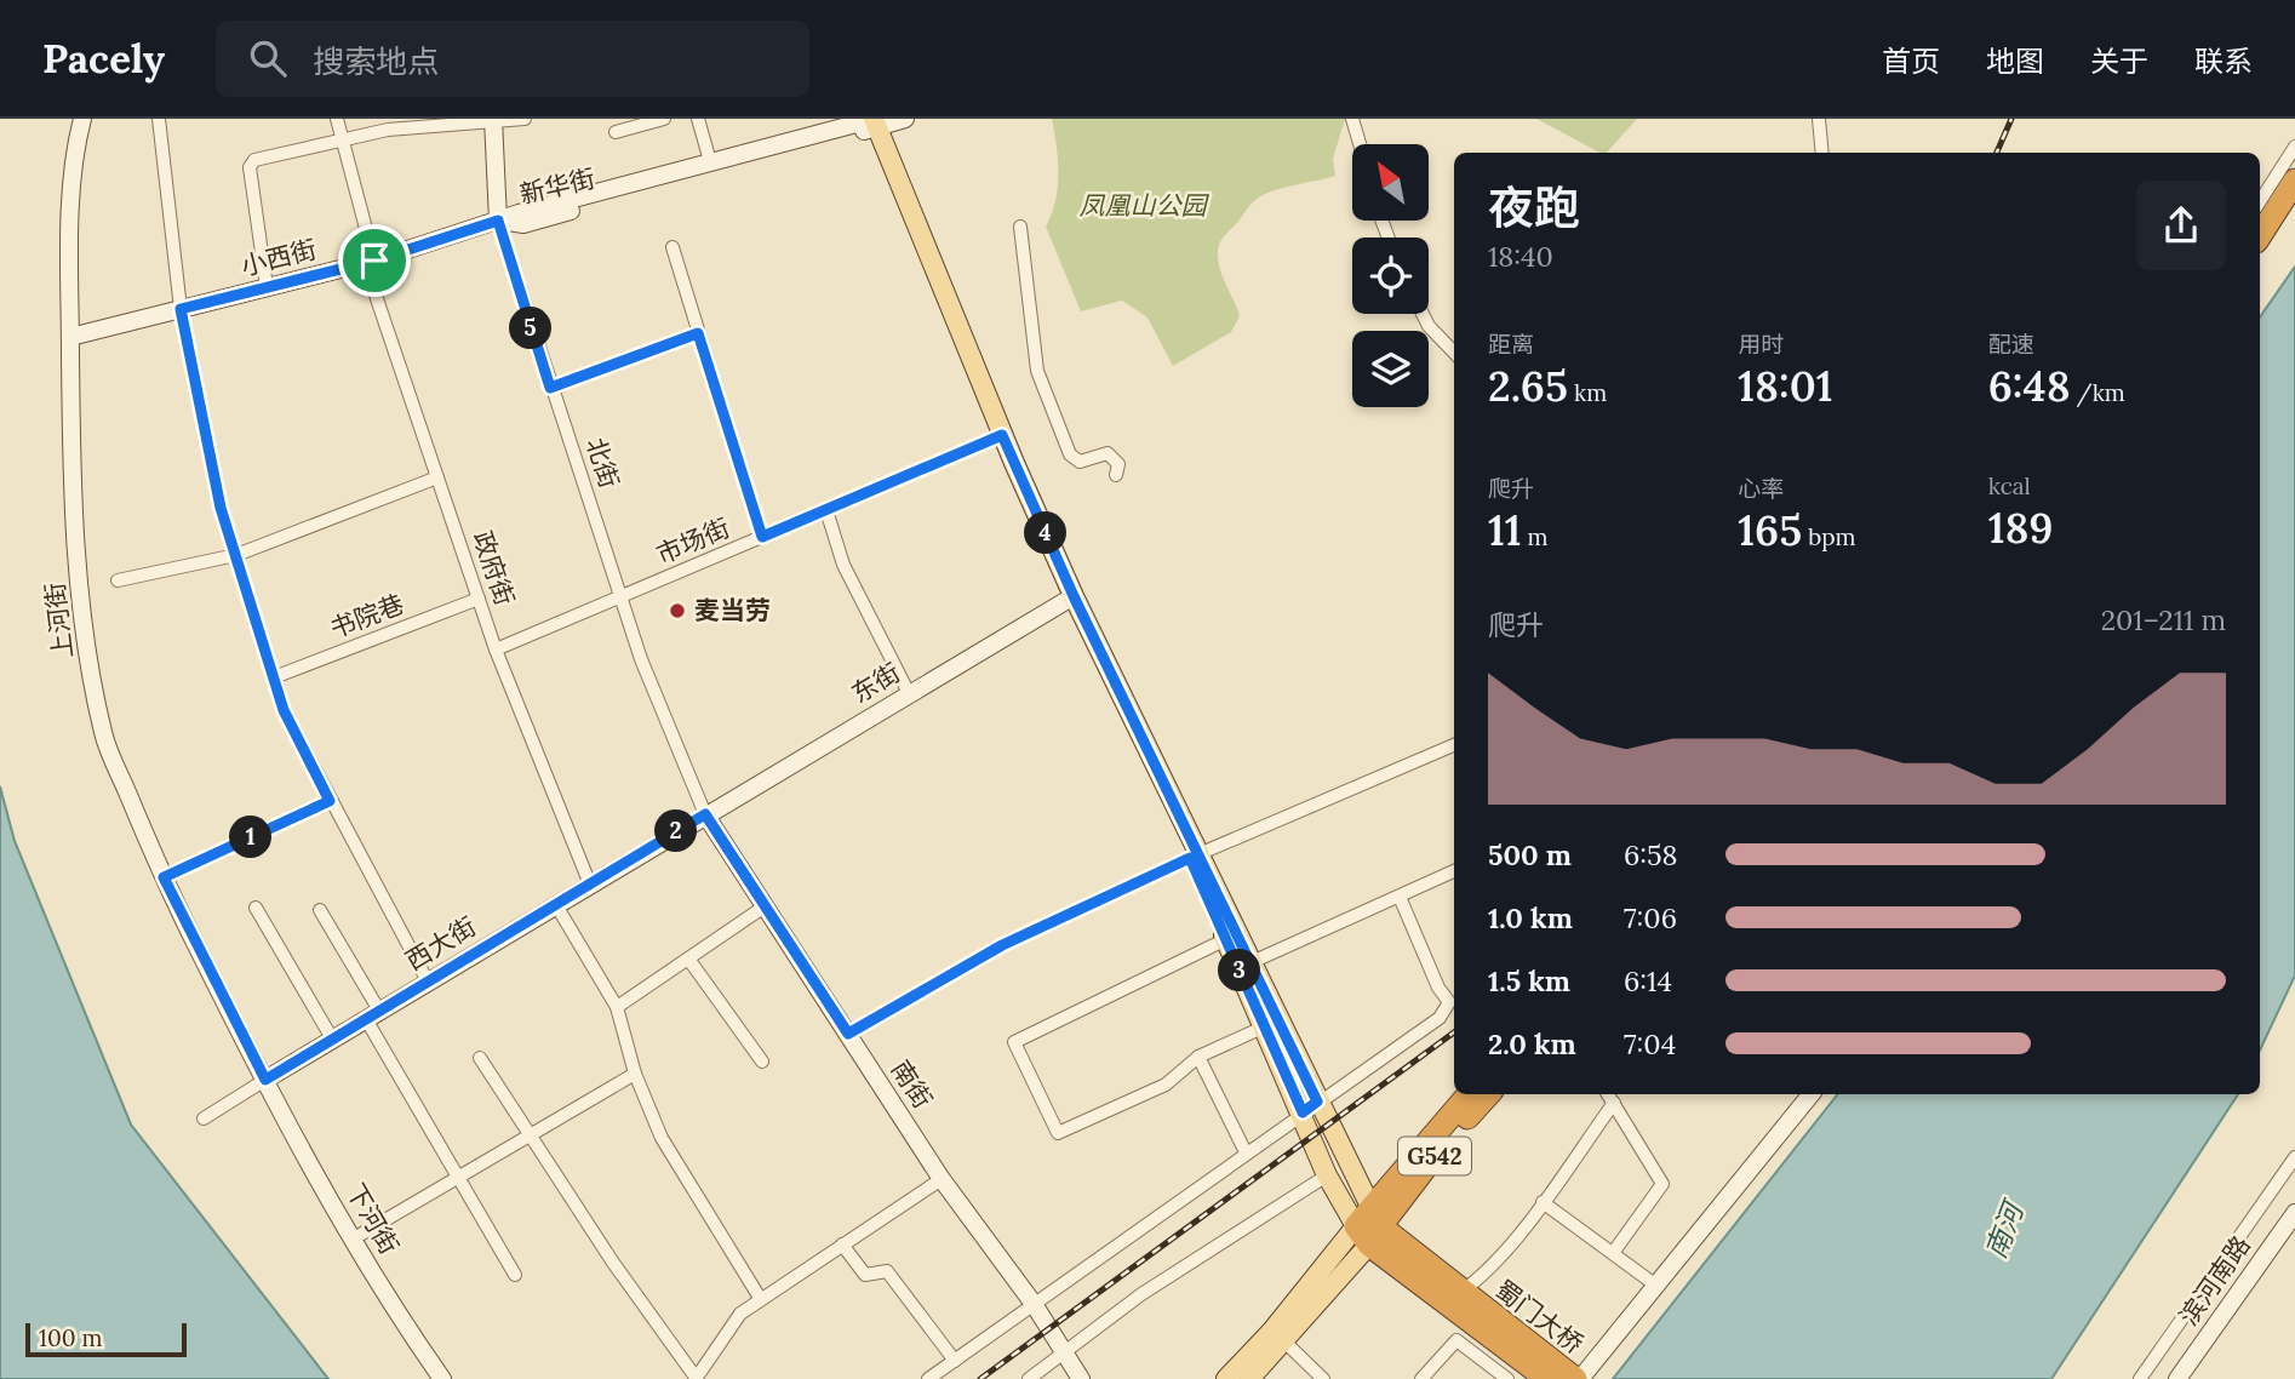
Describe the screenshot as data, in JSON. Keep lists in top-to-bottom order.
{
  "streets": {
    "highway": ["G542", "蜀门大桥"],
    "street": [
      "新华街",
      "小西街",
      "北街",
      "市场街",
      "政府街",
      "书院巷",
      "上河街",
      "东街",
      "西大街",
      "南街",
      "下河街",
      "滨河南路"
    ]
  },
  "crossings": [
    ["新华街", "小西街"],
    ["新华街", "北街"],
    ["小西街", "北街"],
    ["小西街", "政府街"],
    ["小西街", "上河街"],
    ["北街", "市场街"],
    ["北街", "东街"],
    ["北街", "西大街"],
    ["北街", "南街"],
    ["市场街", "政府街"],
    ["政府街", "书院巷"],
    ["政府街", "西大街"],
    ["上河街", "西大街"],
    ["上河街", "下河街"],
    ["东街", "西大街"],
    ["东街", "南街"],
    ["西大街", "南街"],
    ["西大街", "下河街"]
  ],
  "water": ["南河"],
  "parks": ["凤凰山公园"],
  "places": ["麦当劳"],
  "scale_bar": "100 m",
  "north": "top left",
  "page": {
    "header": "Pacely",
    "search": "搜索地点",
    "nav": [
      "首页",
      "地图",
      "关于",
      "联系"
    ],
    "heading": ["夜跑", "18:40"],
    "stats": [
      ["距离", "2.65 km"],
      ["用时", "18:01"],
      ["配速", "6:48 /km"],
      ["爬升", "11 m"],
      ["心率", "165 bpm"],
      ["kcal", "189"]
    ],
    "pins": [
      "5",
      "4",
      "2",
      "1",
      "3"
    ],
    "chart": ["爬升", "201–211 m"],
    "list": [
      {
        "name": "500 m",
        "note": "6:58"
      },
      {
        "name": "1.0 km",
        "note": "7:06"
      },
      {
        "name": "1.5 km",
        "note": "6:14"
      },
      {
        "name": "2.0 km",
        "note": "7:04"
      }
    ],
    "scale": "100 m"
  }
}
